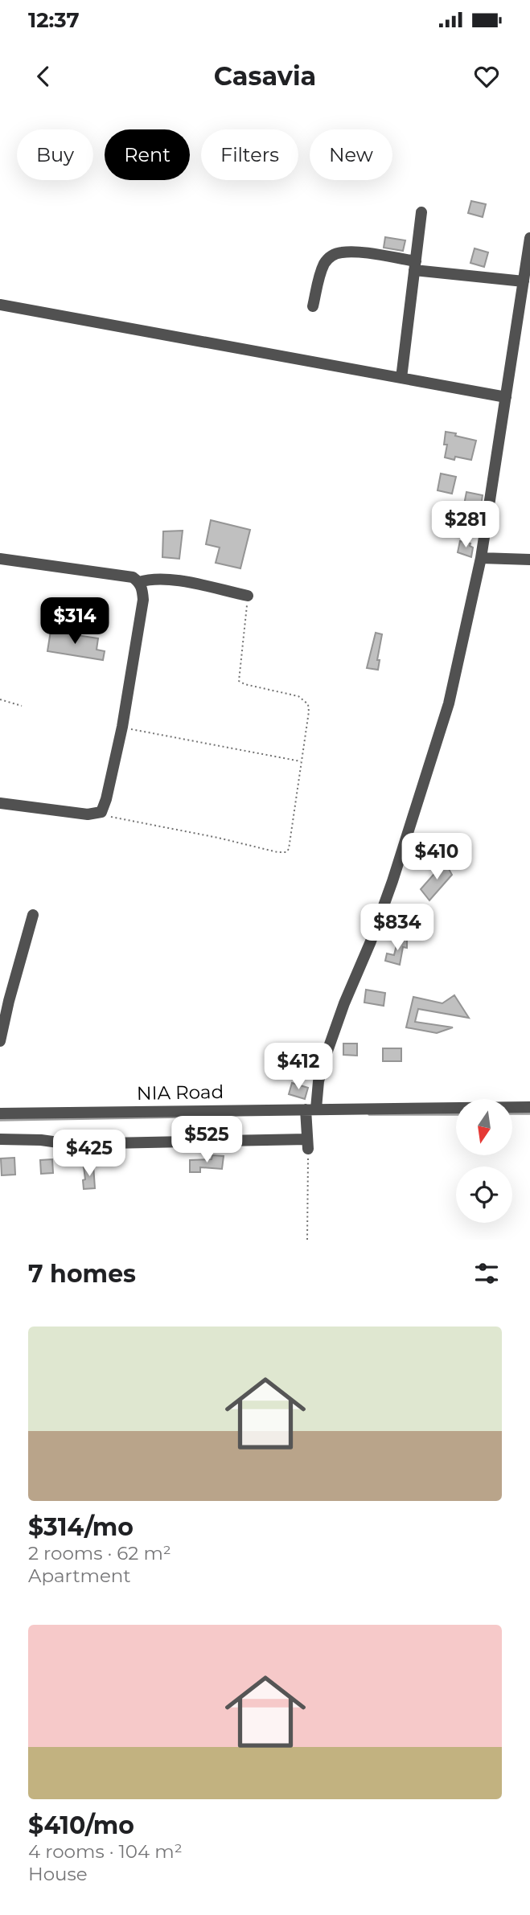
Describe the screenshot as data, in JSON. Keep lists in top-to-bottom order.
{
  "streets": {
    "street": ["NIA Road"]
  },
  "north": "bottom",
  "page": {
    "status": "12:37",
    "header": "Casavia",
    "chip": [
      "Buy",
      "Rent",
      "Filters",
      "New"
    ],
    "price": [
      "$281",
      "$314",
      "$410",
      "$834",
      "$412",
      "$525",
      "$425"
    ],
    "heading": "7 homes",
    "list": [
      {
        "name": "$314/mo",
        "note": "2 rooms · 62 m² · Apartment"
      },
      {
        "name": "$410/mo",
        "note": "4 rooms · 104 m² · House"
      }
    ]
  }
}
